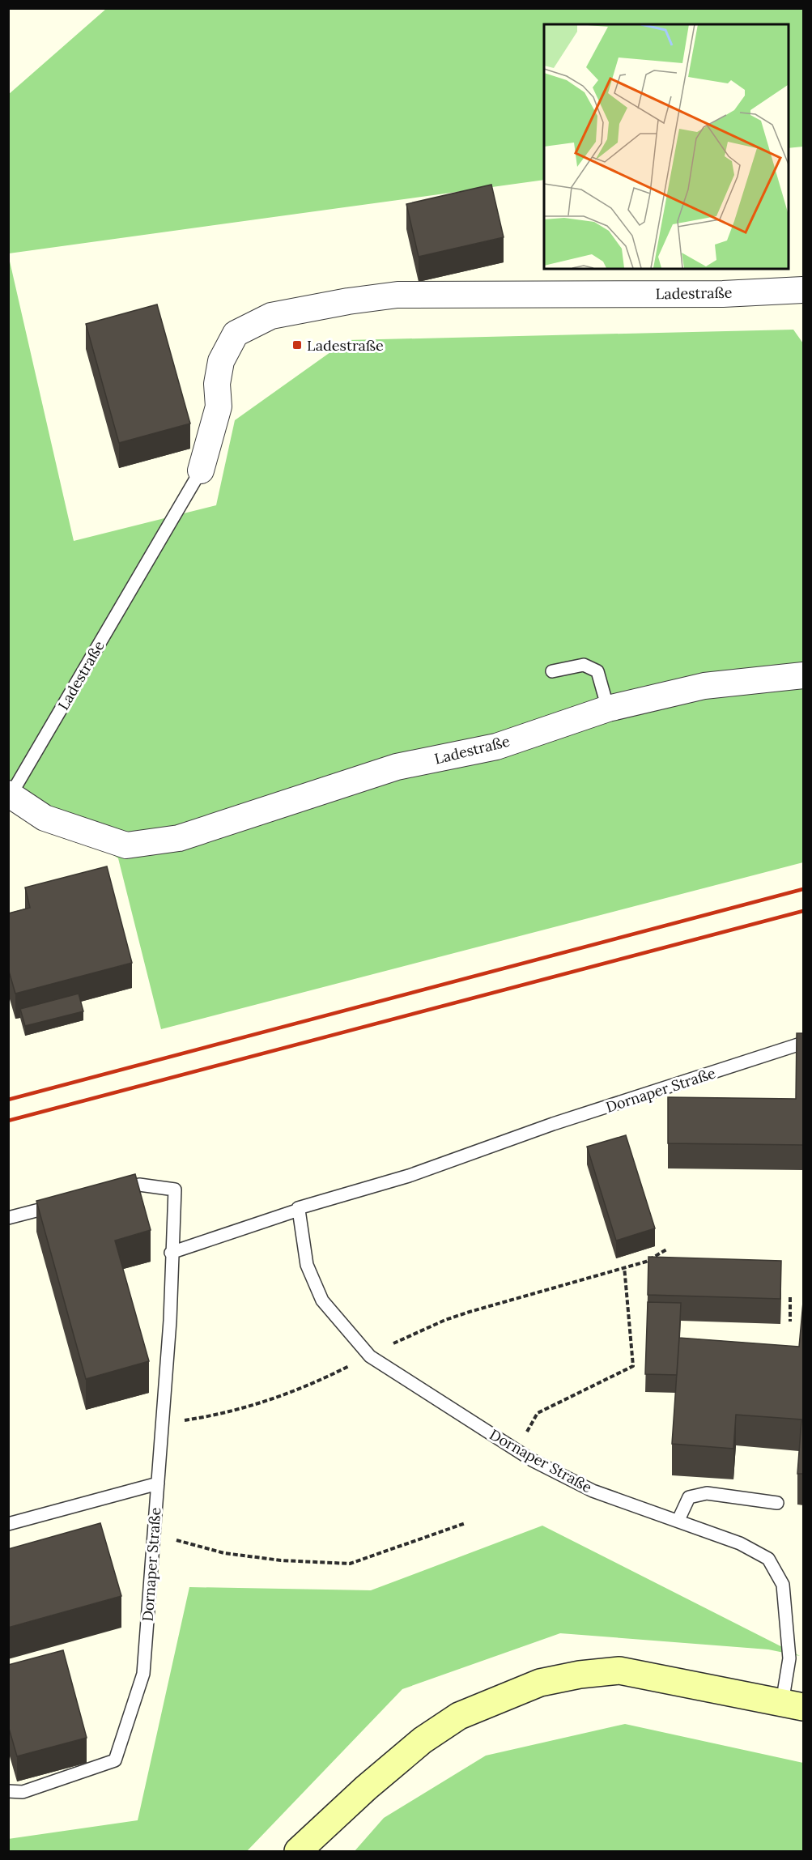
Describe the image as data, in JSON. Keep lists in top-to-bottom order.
{
  "streets": {
    "main road": ["Dornaper Straße"],
    "street": ["Ladestraße"]
  },
  "places": {
    "transit": ["Ladestraße"]
  }
}
